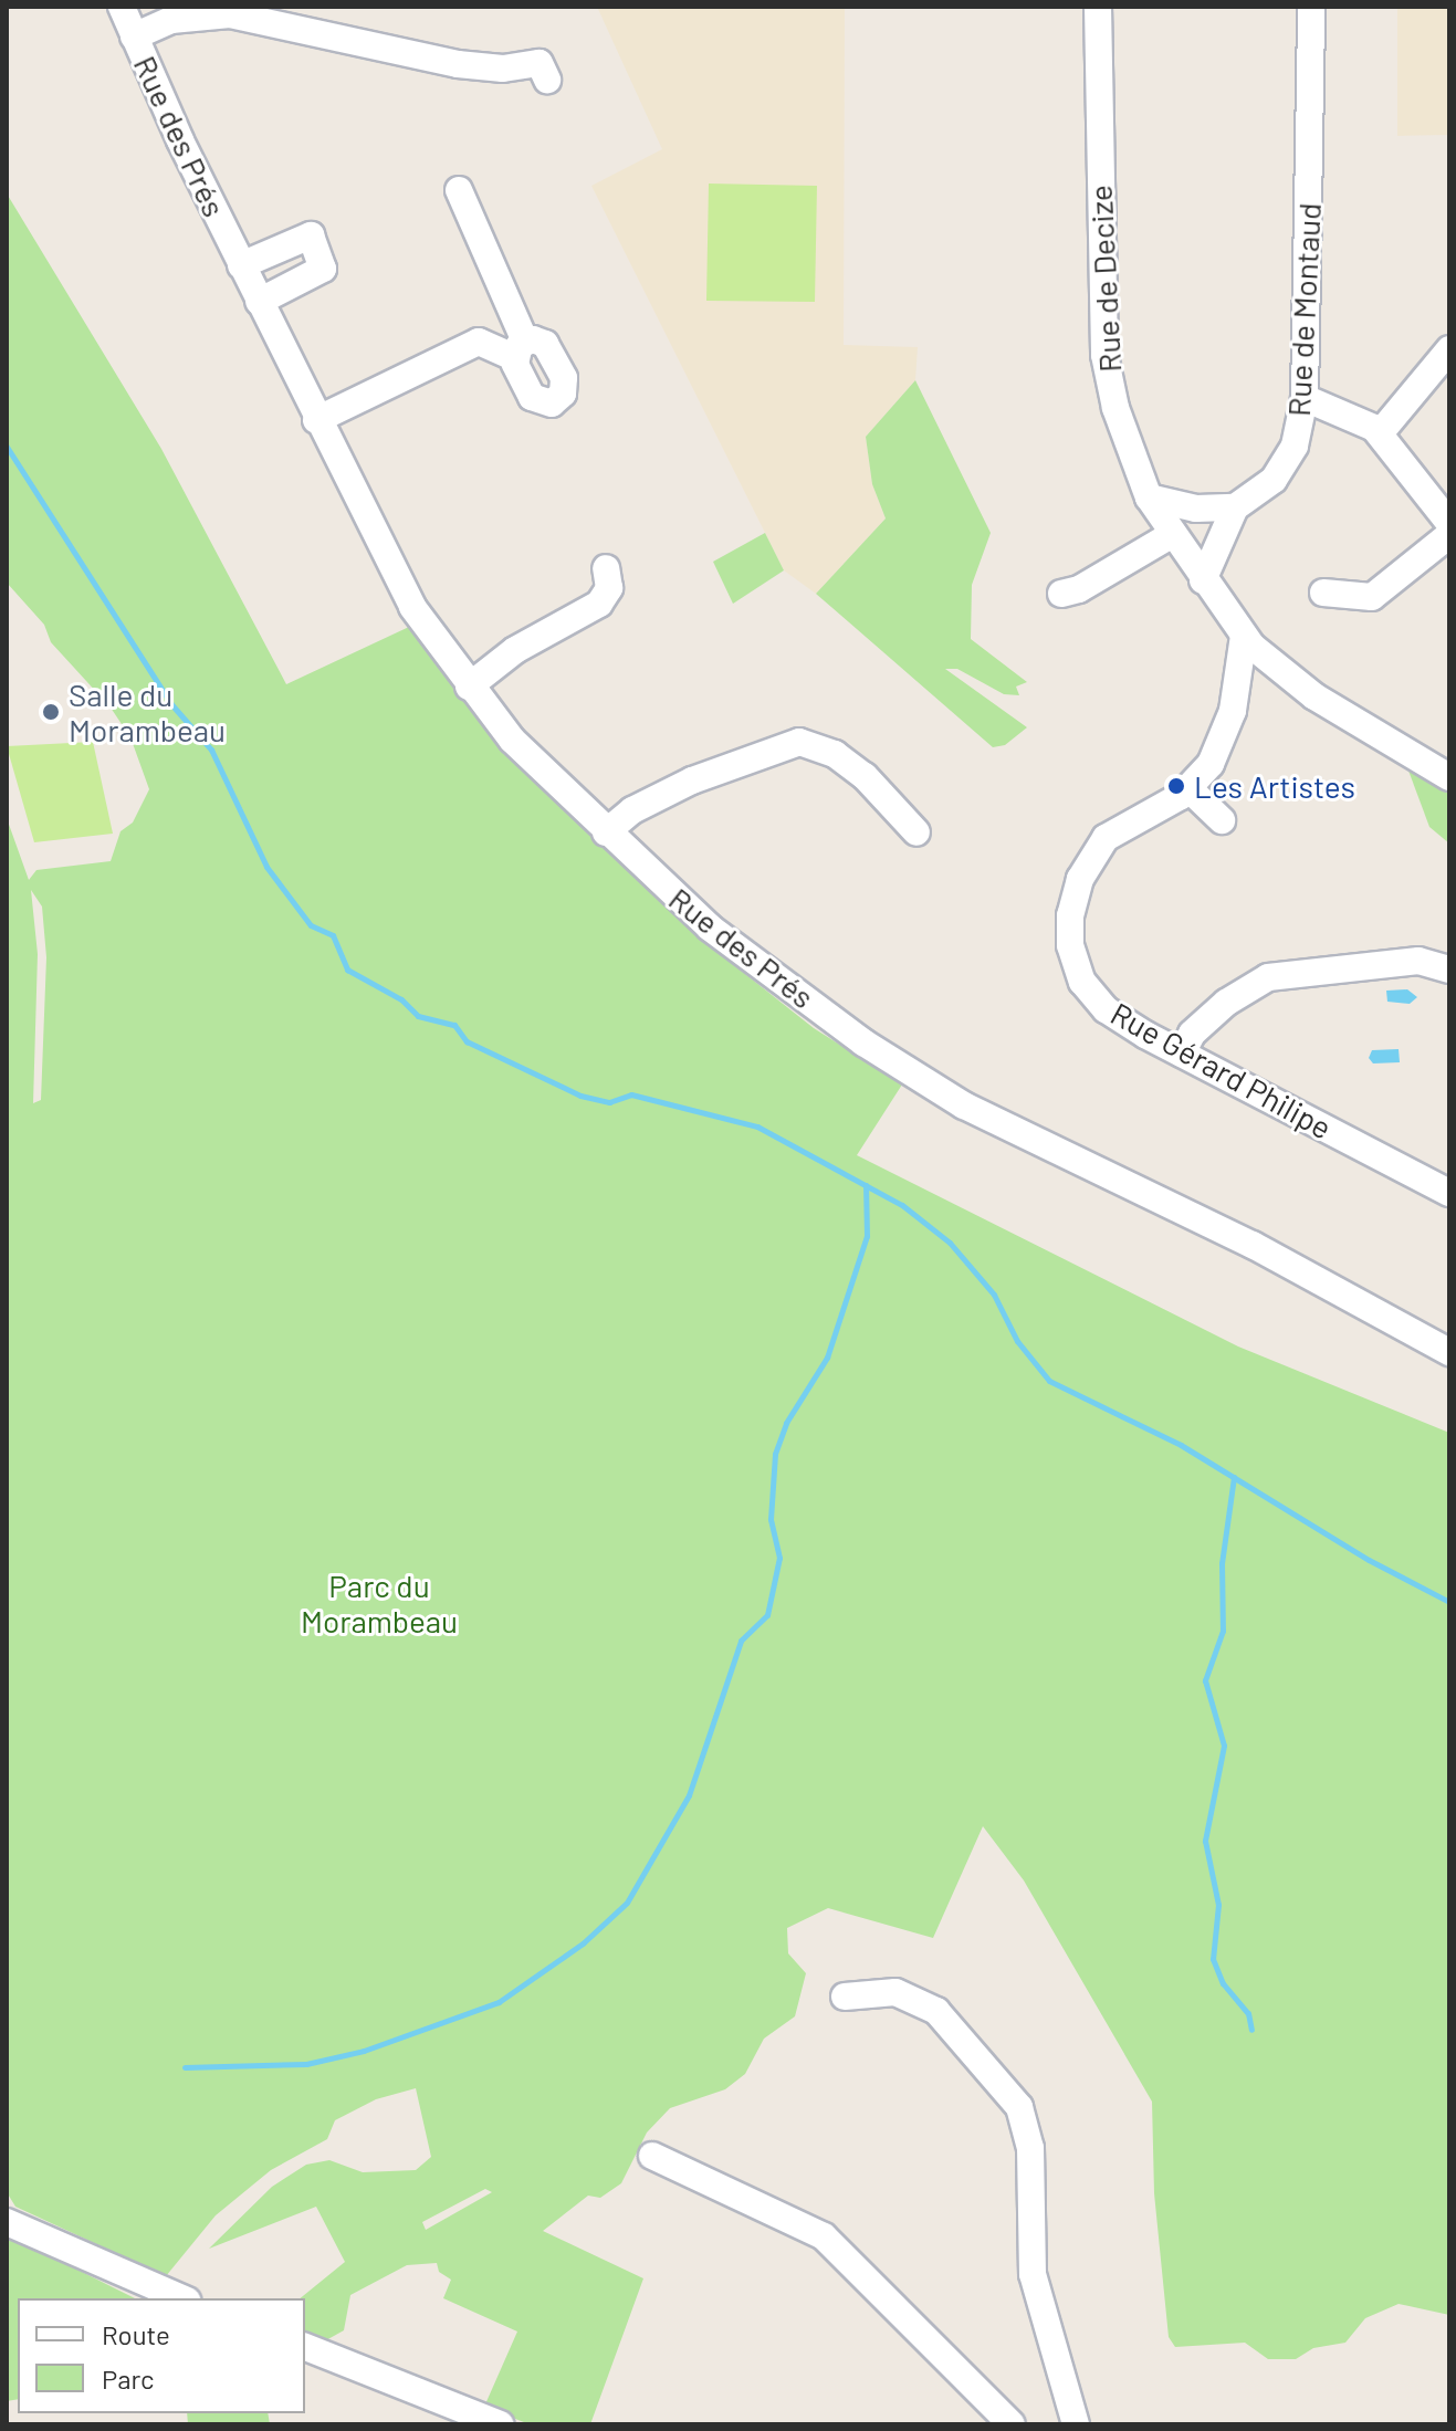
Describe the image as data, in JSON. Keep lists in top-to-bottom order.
{
  "streets": {
    "street": [
      "Rue des Prés",
      "Rue de Decize",
      "Rue de Montaud",
      "Rue Gérard Philipe"
    ]
  },
  "crossings": [
    ["Rue de Decize", "Rue Gérard Philipe"]
  ],
  "parks": ["Parc du Morambeau"],
  "places": ["Salle du Morambeau", "Les Artistes"],
  "legend": ["Route", "Parc"]
}
